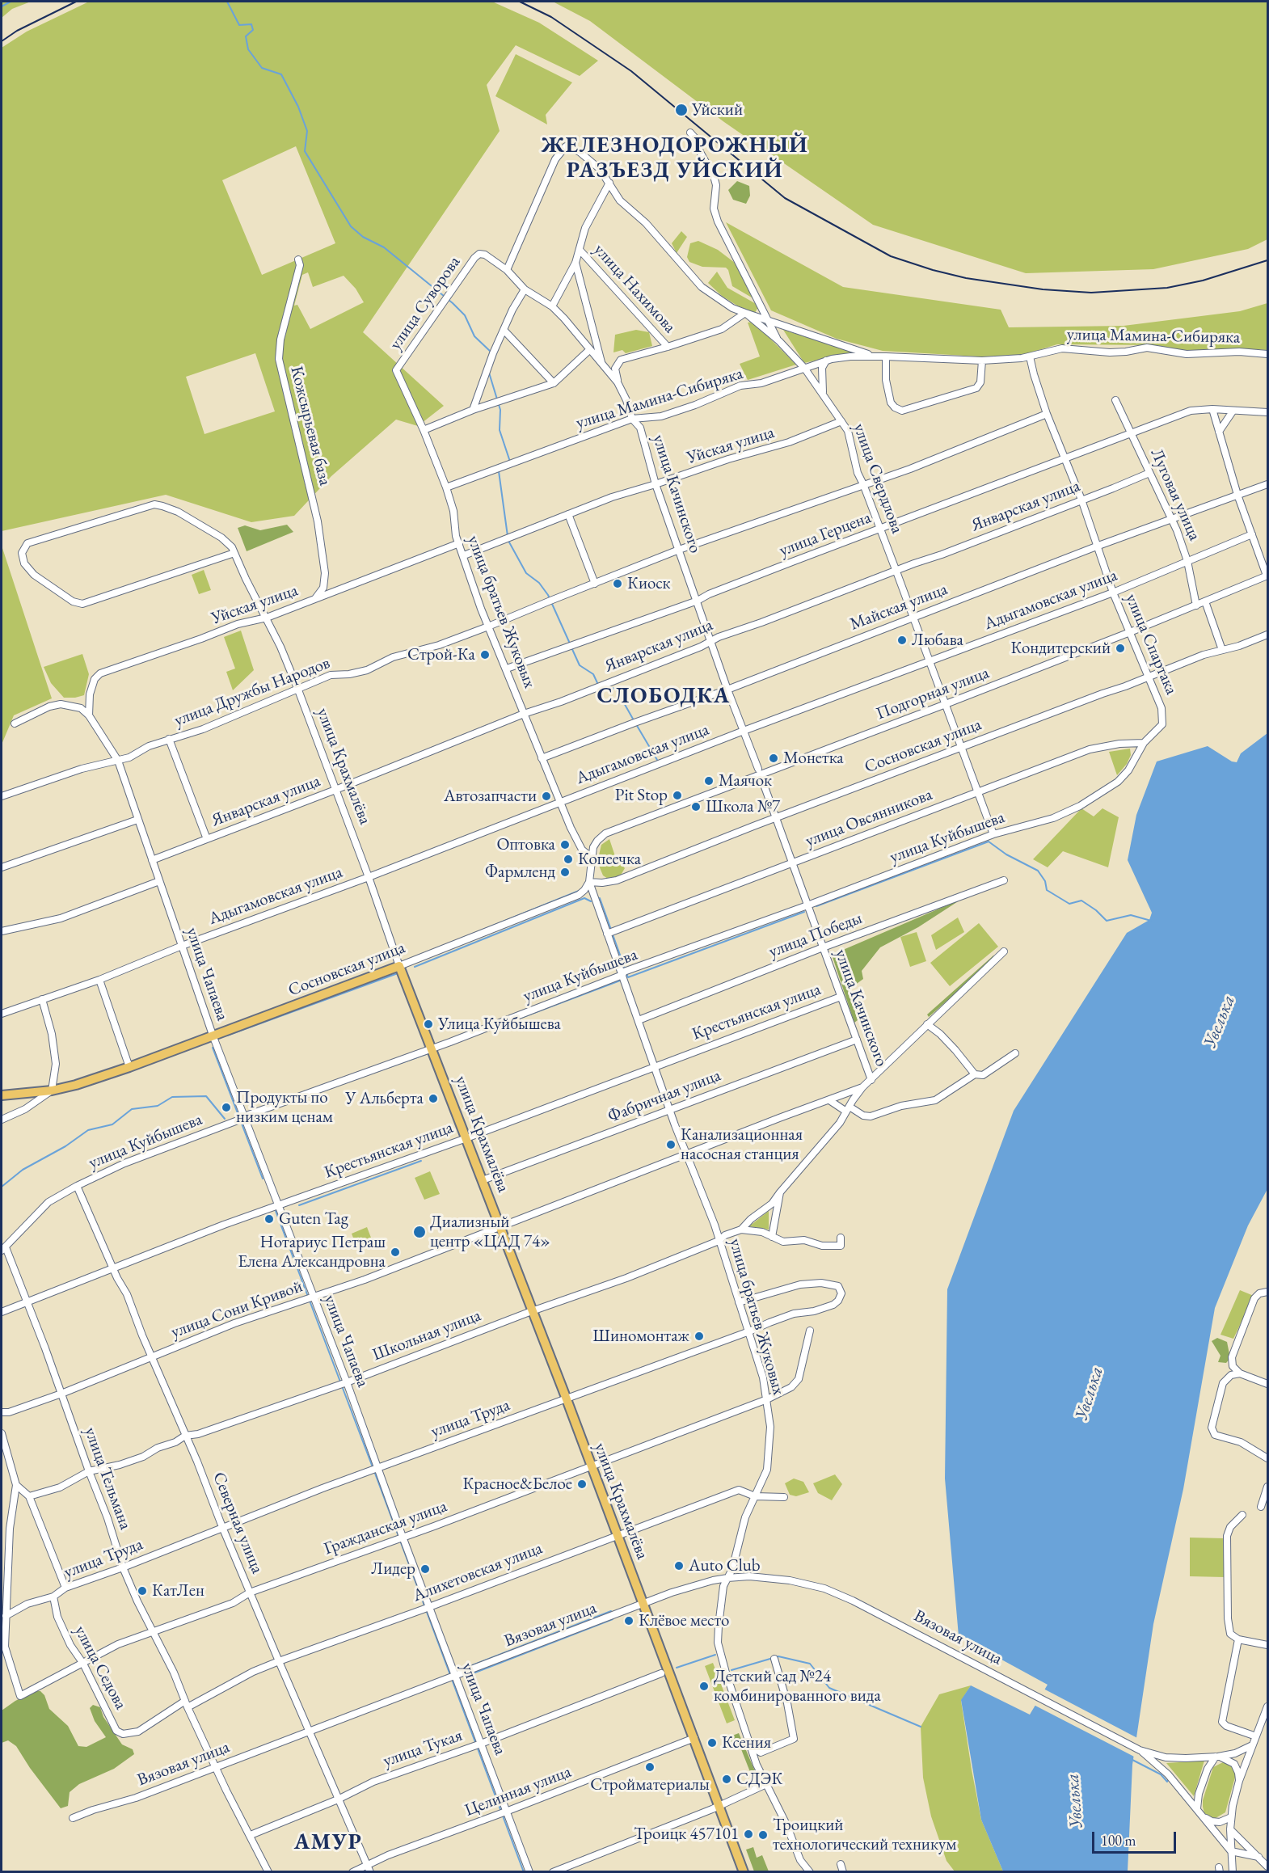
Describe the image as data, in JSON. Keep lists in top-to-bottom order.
{
  "streets": {
    "main road": ["Сосновская улица", "улица Крахмалёва"],
    "street": [
      "улица Нахимова",
      "улица Суворова",
      "улица Мамина-Сибиряка",
      "Кожсырьевая база",
      "Уйская улица",
      "улица Свердлова",
      "улица Качинского",
      "Луговая улица",
      "Январская улица",
      "улица Герцена",
      "Адыгамовская улица",
      "Майская улица",
      "улица братьев Жуковых",
      "улица Спартака",
      "улица Дружбы Народов",
      "Подгорная улица",
      "улица Овсянникова",
      "улица Куйбышева",
      "улица Победы",
      "улица Чапаева",
      "Крестьянская улица",
      "Фабричная улица",
      "улица Сони Кривой",
      "Школьная улица",
      "улица Труда",
      "улица Тельмана",
      "Северная улица",
      "Гражданская улица",
      "Алихетовская улица",
      "Вязовая улица",
      "улица Седова",
      "улица Тукая",
      "Целинная улица"
    ]
  },
  "crossings": [
    ["улица Суворова", "улица Качинского"],
    ["улица Суворова", "улица братьев Жуковых"],
    ["улица Мамина-Сибиряка", "улица Свердлова"],
    ["улица Мамина-Сибиряка", "улица Качинского"],
    ["улица Мамина-Сибиряка", "улица братьев Жуковых"],
    ["улица Мамина-Сибиряка", "улица Спартака"],
    ["Кожсырьевая база", "Уйская улица"],
    ["Уйская улица", "улица Свердлова"],
    ["Уйская улица", "улица Качинского"],
    ["Уйская улица", "улица братьев Жуковых"],
    ["Уйская улица", "улица Крахмалёва"],
    ["Уйская улица", "улица Чапаева"],
    ["улица Свердлова", "улица Качинского"],
    ["улица Свердлова", "Январская улица"],
    ["улица Свердлова", "улица Герцена"],
    ["улица Свердлова", "Адыгамовская улица"],
    ["улица Свердлова", "Майская улица"],
    ["улица Свердлова", "улица Дружбы Народов"],
    ["улица Свердлова", "Подгорная улица"],
    ["улица Свердлова", "Сосновская улица"],
    ["улица Свердлова", "улица Овсянникова"],
    ["улица Свердлова", "улица Куйбышева"],
    ["улица Качинского", "Январская улица"],
    ["улица Качинского", "улица Герцена"],
    ["улица Качинского", "Адыгамовская улица"],
    ["улица Качинского", "Майская улица"],
    ["улица Качинского", "улица Дружбы Народов"],
    ["улица Качинского", "Сосновская улица"],
    ["улица Качинского", "улица Овсянникова"],
    ["улица Качинского", "улица Куйбышева"],
    ["улица Качинского", "улица Победы"],
    ["улица Качинского", "Крестьянская улица"],
    ["улица Качинского", "Фабричная улица"],
    ["Луговая улица", "Январская улица"],
    ["Луговая улица", "улица Герцена"],
    ["Луговая улица", "Адыгамовская улица"],
    ["Луговая улица", "Майская улица"],
    ["Луговая улица", "Подгорная улица"],
    ["Январская улица", "улица братьев Жуковых"],
    ["Январская улица", "улица Спартака"],
    ["Январская улица", "улица Крахмалёва"],
    ["Январская улица", "улица Чапаева"],
    ["улица Герцена", "улица братьев Жуковых"],
    ["улица Герцена", "улица Спартака"],
    ["Адыгамовская улица", "улица братьев Жуковых"],
    ["Адыгамовская улица", "улица Спартака"],
    ["Адыгамовская улица", "улица Крахмалёва"],
    ["Адыгамовская улица", "улица Чапаева"],
    ["Майская улица", "улица братьев Жуковых"],
    ["Майская улица", "улица Спартака"],
    ["улица братьев Жуковых", "улица Дружбы Народов"],
    ["улица братьев Жуковых", "Подгорная улица"],
    ["улица братьев Жуковых", "Сосновская улица"],
    ["улица братьев Жуковых", "улица Овсянникова"],
    ["улица братьев Жуковых", "улица Куйбышева"],
    ["улица братьев Жуковых", "улица Победы"],
    ["улица братьев Жуковых", "Крестьянская улица"],
    ["улица братьев Жуковых", "Фабричная улица"],
    ["улица братьев Жуковых", "улица Сони Кривой"],
    ["улица братьев Жуковых", "Школьная улица"],
    ["улица братьев Жуковых", "улица Труда"],
    ["улица братьев Жуковых", "Гражданская улица"],
    ["улица братьев Жуковых", "Алихетовская улица"],
    ["улица братьев Жуковых", "Вязовая улица"],
    ["улица Спартака", "улица Дружбы Народов"],
    ["улица Спартака", "Подгорная улица"],
    ["улица Спартака", "Сосновская улица"],
    ["улица Спартака", "улица Куйбышева"],
    ["улица Дружбы Народов", "улица Крахмалёва"],
    ["улица Дружбы Народов", "улица Чапаева"],
    ["Сосновская улица", "улица Крахмалёва"],
    ["Сосновская улица", "улица Чапаева"],
    ["улица Крахмалёва", "улица Куйбышева"],
    ["улица Крахмалёва", "Крестьянская улица"],
    ["улица Крахмалёва", "Фабричная улица"],
    ["улица Крахмалёва", "улица Сони Кривой"],
    ["улица Крахмалёва", "Школьная улица"],
    ["улица Крахмалёва", "улица Труда"],
    ["улица Крахмалёва", "Гражданская улица"],
    ["улица Крахмалёва", "Алихетовская улица"],
    ["улица Крахмалёва", "Вязовая улица"],
    ["улица Крахмалёва", "Целинная улица"],
    ["улица Овсянникова", "улица Куйбышева"],
    ["улица Куйбышева", "улица Чапаева"],
    ["улица Куйбышева", "улица Тельмана"],
    ["улица Куйбышева", "Северная улица"],
    ["улица Чапаева", "Крестьянская улица"],
    ["улица Чапаева", "улица Сони Кривой"],
    ["улица Чапаева", "Школьная улица"],
    ["улица Чапаева", "улица Труда"],
    ["улица Чапаева", "Гражданская улица"],
    ["улица Чапаева", "Алихетовская улица"],
    ["улица Чапаева", "Вязовая улица"],
    ["улица Чапаева", "улица Тукая"],
    ["улица Чапаева", "Целинная улица"],
    ["Крестьянская улица", "улица Тельмана"],
    ["Крестьянская улица", "Северная улица"],
    ["улица Сони Кривой", "Школьная улица"],
    ["улица Сони Кривой", "улица Тельмана"],
    ["улица Сони Кривой", "Северная улица"],
    ["Школьная улица", "улица Тельмана"],
    ["Школьная улица", "Северная улица"],
    ["улица Труда", "улица Тельмана"],
    ["улица Труда", "Северная улица"],
    ["улица Труда", "Гражданская улица"],
    ["улица Труда", "улица Седова"],
    ["улица Тельмана", "Гражданская улица"],
    ["улица Тельмана", "Алихетовская улица"],
    ["улица Тельмана", "Вязовая улица"],
    ["улица Тельмана", "улица Тукая"],
    ["Северная улица", "Гражданская улица"],
    ["Северная улица", "Алихетовская улица"],
    ["Северная улица", "Вязовая улица"],
    ["Северная улица", "улица Тукая"],
    ["Северная улица", "Целинная улица"],
    ["Гражданская улица", "улица Седова"],
    ["Алихетовская улица", "улица Седова"]
  ],
  "districts": ["ЖЕЛЕЗНОДОРОЖНЫЙ РАЗЪЕЗД УЙСКИЙ", "СЛОБОДКА", "АМУР"],
  "water": ["Увелька"],
  "places": [
    "Уйский",
    "Киоск",
    "Любава",
    "Кондитерский",
    "Строй-Ка",
    "Монетка",
    "Маячок",
    "Pit Stop",
    "Автозапчасти",
    "Школа №7",
    "Оптовка",
    "Копеечка",
    "Фармленд",
    "Улица Куйбышева",
    "У Альберта",
    "Продукты по низким ценам",
    "Канализационная насосная станция",
    "Guten Tag",
    "Диализный центр «ЦАД 74»",
    "Нотариус Петраш Елена Александровна",
    "Шиномонтаж",
    "Красное&Белое",
    "Auto Club",
    "Лидер",
    "КатЛен",
    "Клёвое место",
    "Детский сад №24 комбинированного вида",
    "Ксения",
    "Стройматериалы",
    "СДЭК",
    "Троицк 457101",
    "Троицкий технологический техникум"
  ],
  "scale_bar": "100 m"
}
